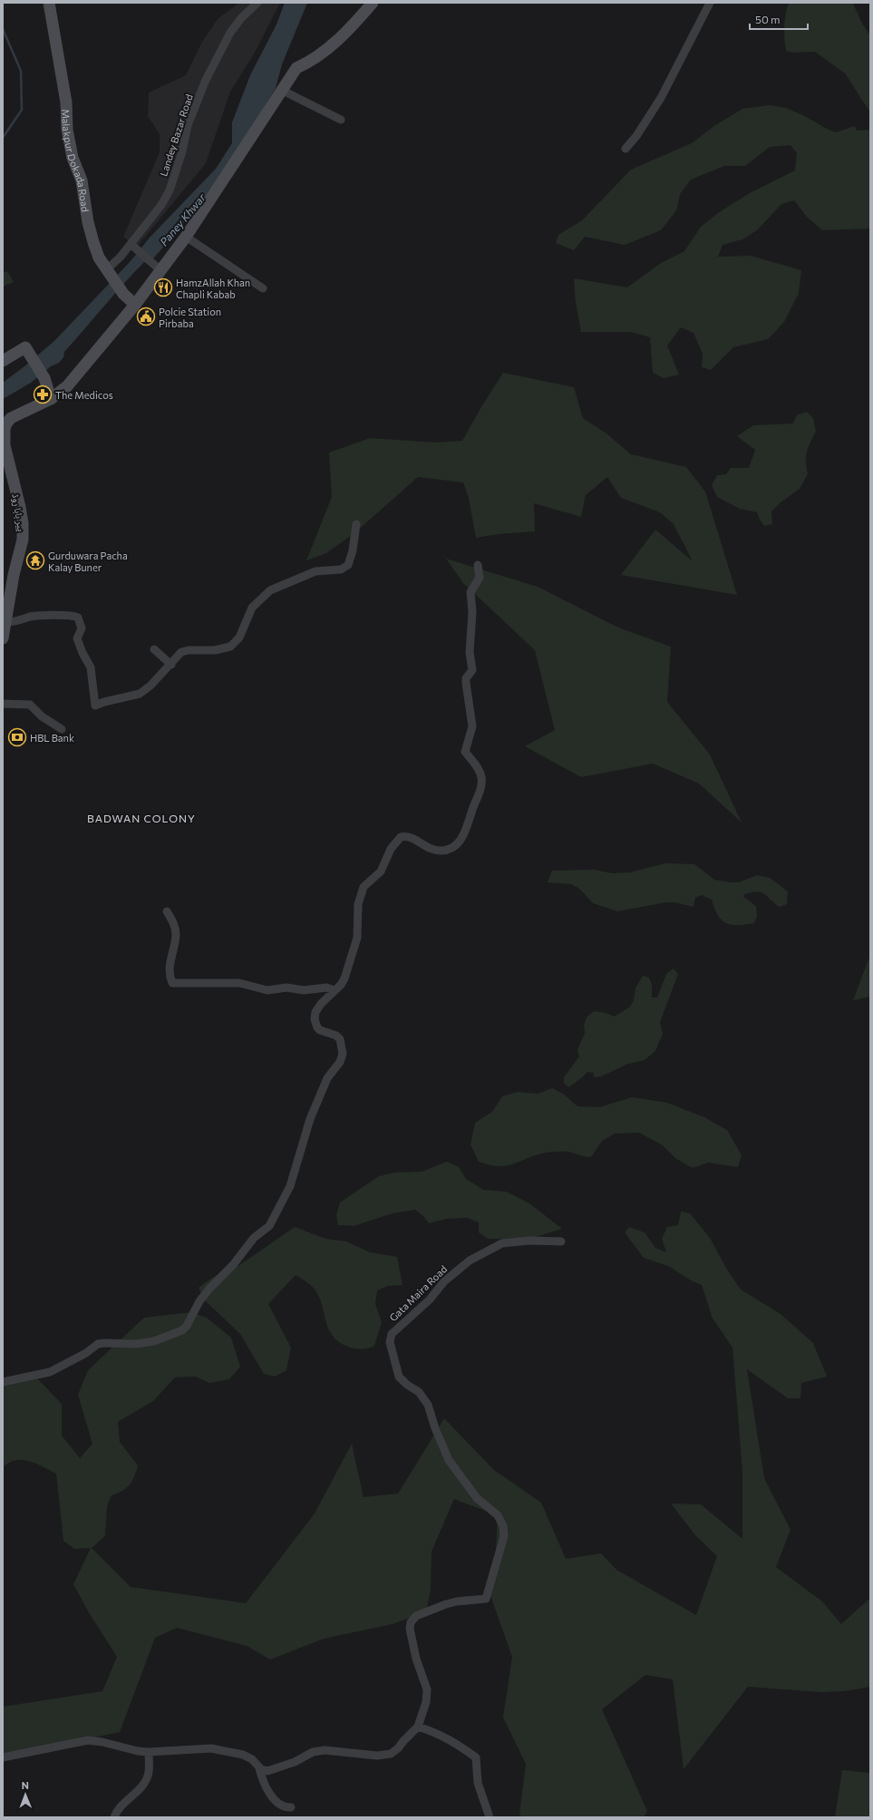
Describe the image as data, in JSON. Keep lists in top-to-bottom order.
{
  "streets": {
    "main road": ["Malakpur Dokada Road", "پیر بابا روڈ"],
    "street": ["Landey Bazar Road", "Gata Maira Road"]
  },
  "crossings": [
    ["Landey Bazar Road", "Malakpur Dokada Road"]
  ],
  "districts": ["BADWAN COLONY"],
  "water": ["Paney Khwar"],
  "places": {
    "restaurant": ["HamzAllah Khan Chapli Kabab"],
    "public building": ["Polcie Station Pirbaba"],
    "pharmacy": ["The Medicos"],
    "temple": ["Gurduwara Pacha Kalay Buner"],
    "bank": ["HBL Bank"]
  },
  "scale_bar": "50 m",
  "north": "top"
}
